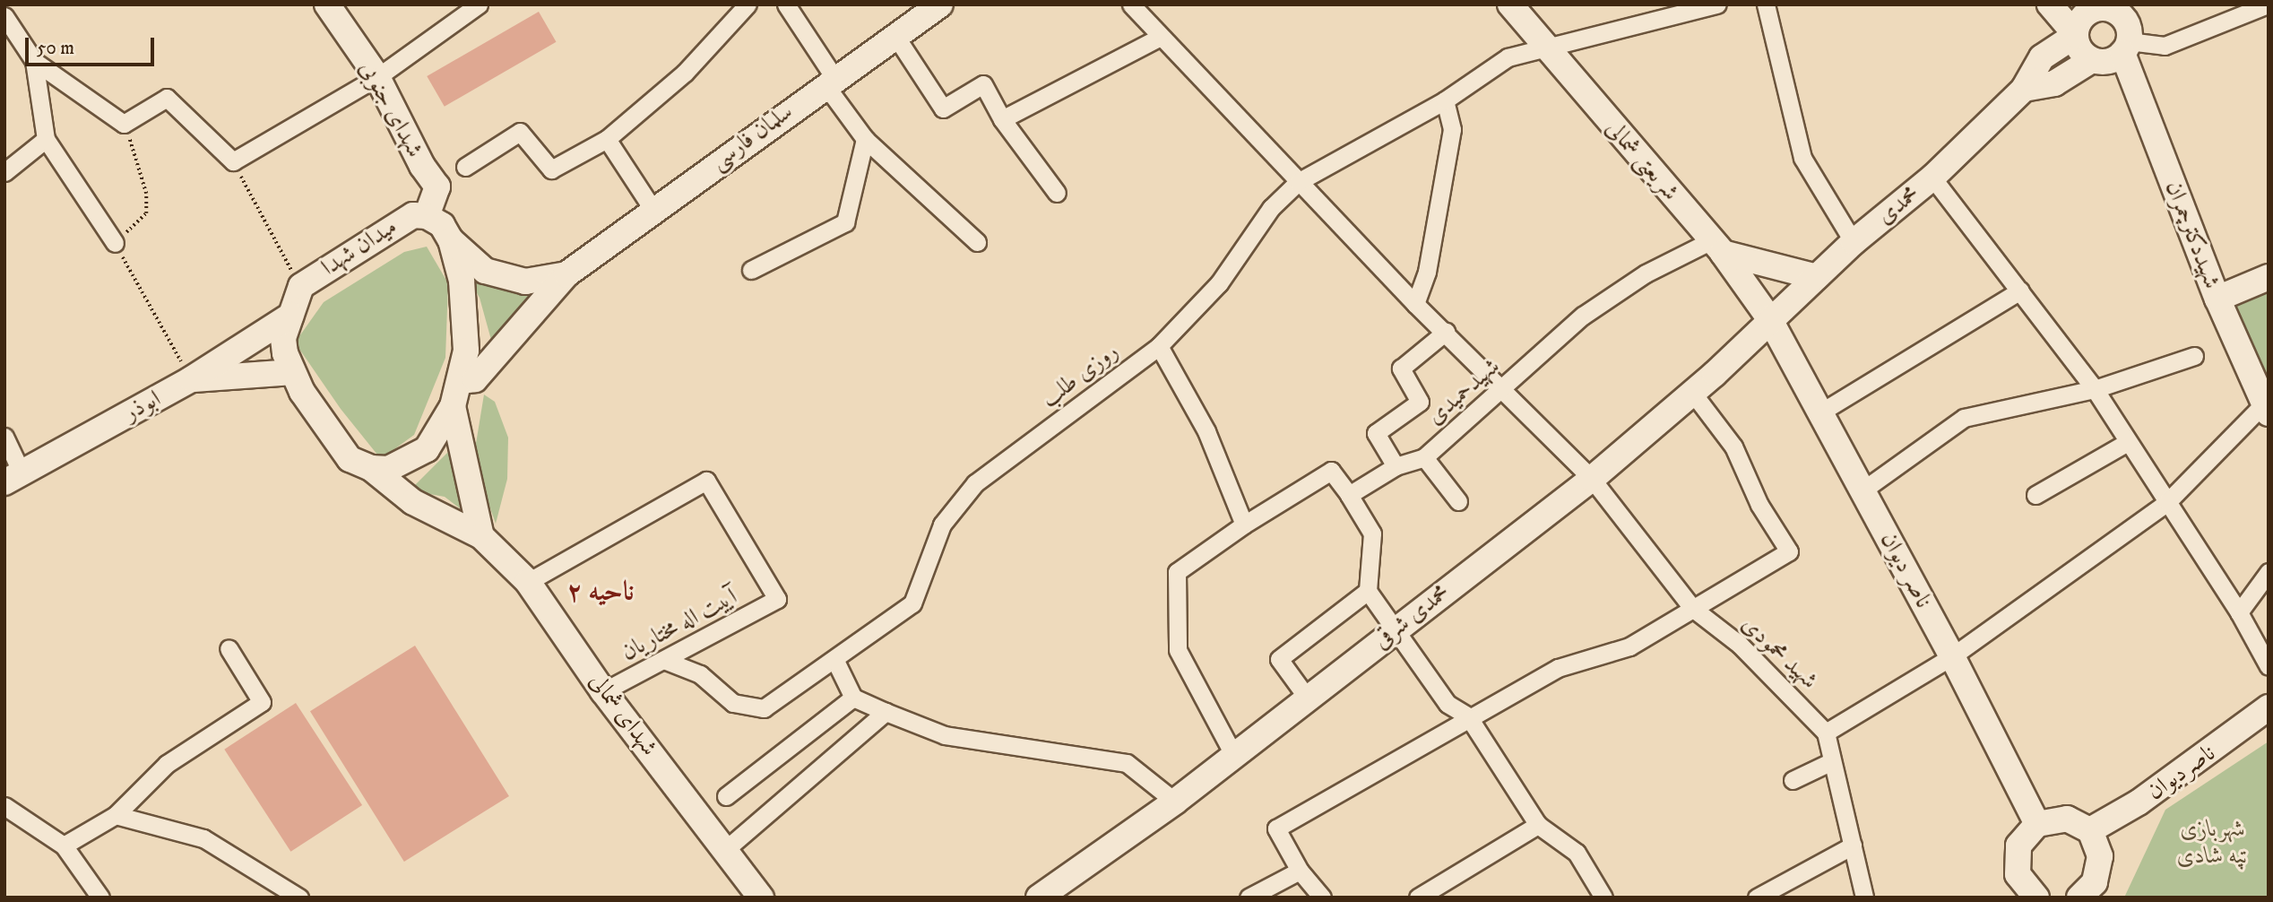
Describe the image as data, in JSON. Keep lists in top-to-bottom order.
{
  "streets": {
    "main road": [
      "شهدای جنوبی",
      "سلمان فارسی",
      "شریعتی شمالی",
      "محمدی",
      "شهیددکترچمران",
      "میدان شهدا",
      "ابوذر",
      "ناصر دیوان",
      "محمدی شرقی",
      "شهدای شمالی",
      "ناصردیوان"
    ],
    "street": [
      "روزی طلب",
      "شهیدحمیدی",
      "آییت اله مختاریان",
      "شهید محمودی"
    ]
  },
  "crossings": [
    ["شهدای جنوبی", "سلمان فارسی"],
    ["شهدای جنوبی", "میدان شهدا"],
    ["شهدای جنوبی", "ابوذر"],
    ["سلمان فارسی", "میدان شهدا"],
    ["سلمان فارسی", "ابوذر"],
    ["شریعتی شمالی", "محمدی"],
    ["شریعتی شمالی", "روزی طلب"],
    ["شریعتی شمالی", "شهیدحمیدی"],
    ["شریعتی شمالی", "ناصر دیوان"],
    ["شریعتی شمالی", "محمدی شرقی"],
    ["محمدی", "شهیددکترچمران"],
    ["محمدی", "ناصر دیوان"],
    ["محمدی", "محمدی شرقی"],
    ["میدان شهدا", "ابوذر"],
    ["میدان شهدا", "شهدای شمالی"],
    ["روزی طلب", "آییت اله مختاریان"],
    ["روزی طلب", "شهید محمودی"],
    ["شهیدحمیدی", "شهید محمودی"],
    ["ناصر دیوان", "محمدی شرقی"],
    ["محمدی شرقی", "شهید محمودی"],
    ["آییت اله مختاریان", "شهدای شمالی"]
  ],
  "districts": ["ناحیه ۲"],
  "parks": ["شهربازی تپه شادی"],
  "scale_bar": "50 m"
}
